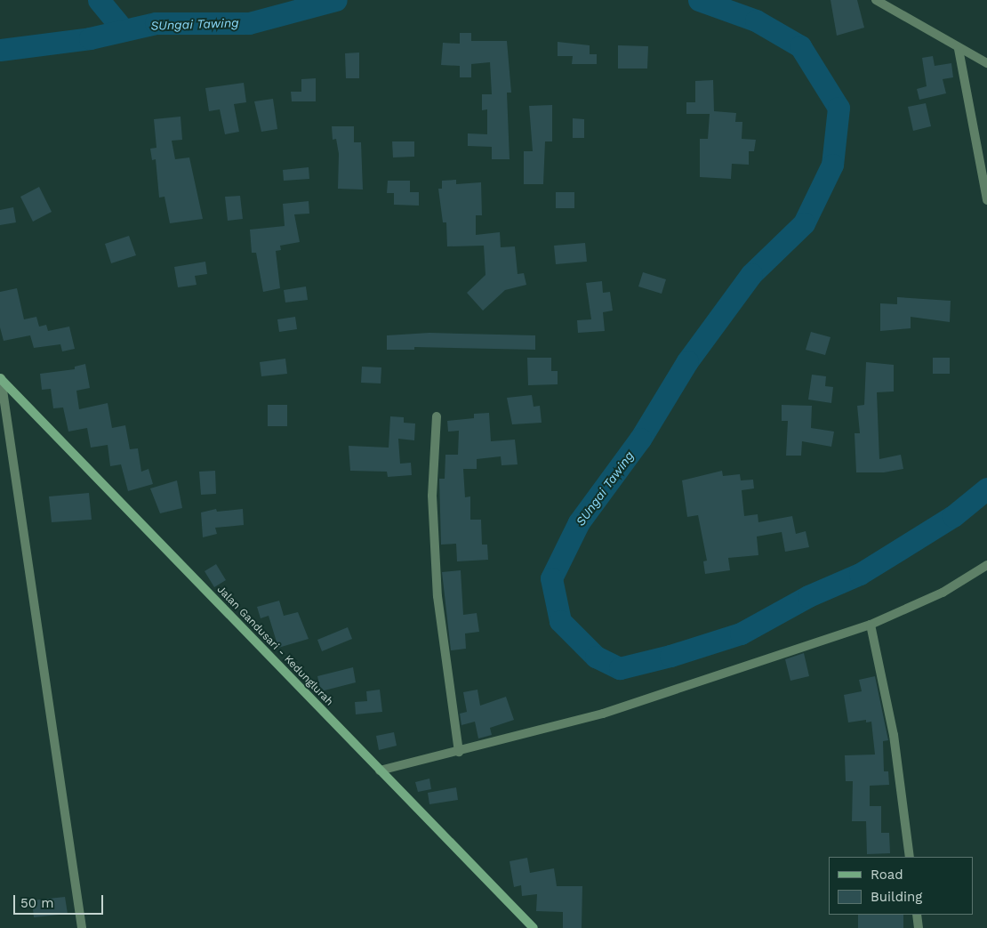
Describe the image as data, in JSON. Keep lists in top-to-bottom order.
{
  "streets": {
    "street": ["Jalan Gandusari - Kedunglurah"]
  },
  "water": ["SUngai Tawing"],
  "legend": ["Road", "Building"],
  "scale_bar": "50 m"
}
